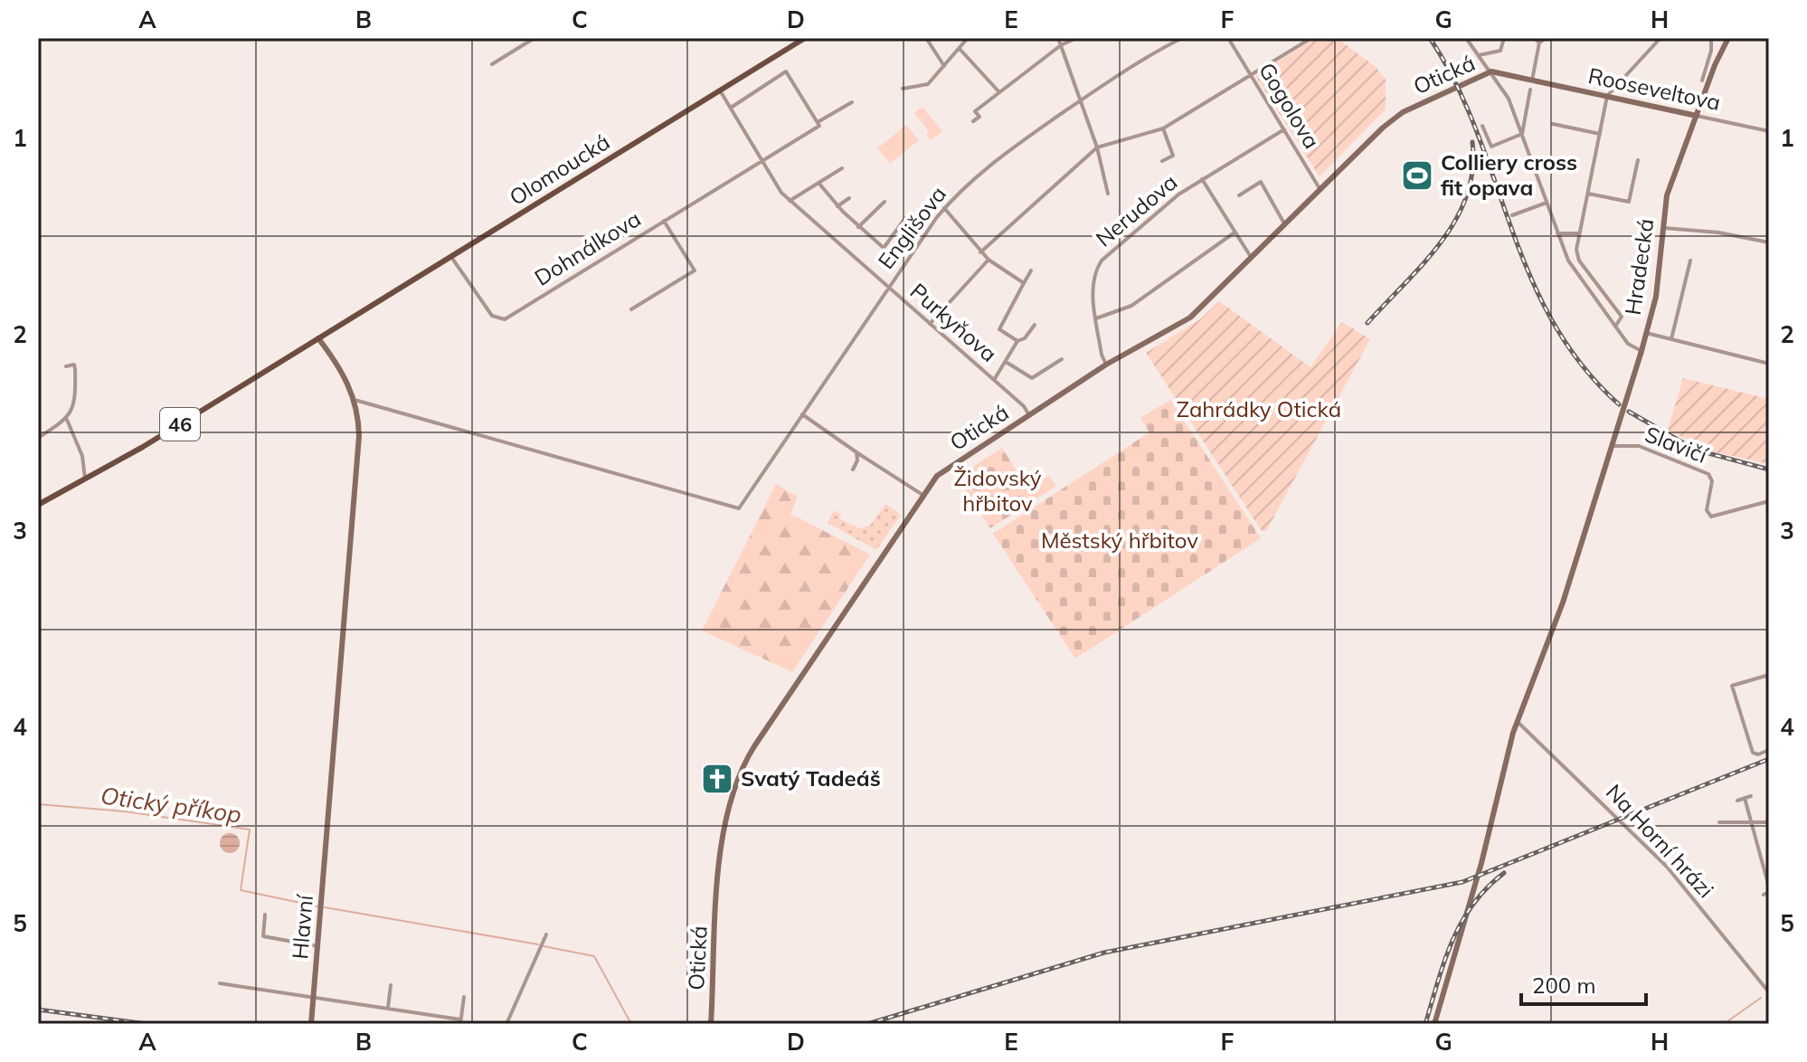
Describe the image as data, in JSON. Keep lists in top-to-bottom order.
{
  "streets": {
    "main road": [
      "Otická",
      "Rooseveltova",
      "Olomoucká",
      "Hradecká",
      "46",
      "Hlavní"
    ],
    "street": [
      "Gogolova",
      "Nerudova",
      "Englišova",
      "Dohnálkova",
      "Purkyňova",
      "Slavičí",
      "Na Horní hrázi"
    ]
  },
  "crossings": [
    ["Otická", "Rooseveltova"],
    ["Otická", "Gogolova"],
    ["Otická", "Nerudova"],
    ["Otická", "Purkyňova"],
    ["Rooseveltova", "Hradecká"],
    ["Gogolova", "Nerudova"],
    ["Olomoucká", "Dohnálkova"],
    ["Olomoucká", "Purkyňova"],
    ["Olomoucká", "46"],
    ["Olomoucká", "Hlavní"],
    ["Englišova", "Purkyňova"],
    ["Englišova", "Hlavní"],
    ["Dohnálkova", "Purkyňova"],
    ["Hradecká", "Slavičí"],
    ["Hradecká", "Na Horní hrázi"],
    ["46", "Hlavní"]
  ],
  "water": ["Otický příkop"],
  "parks": ["Zahrádky Otická", "Židovský hřbitov", "Městský hřbitov"],
  "places": {
    "sports": ["Colliery cross fit opava"],
    "church": ["Svatý Tadeáš"]
  },
  "scale_bar": "200 m",
  "grid": {
    "columns": [
      "A",
      "B",
      "C",
      "D",
      "E",
      "F",
      "G",
      "H"
    ],
    "rows": [
      "1",
      "2",
      "3",
      "4",
      "5"
    ]
  }
}
